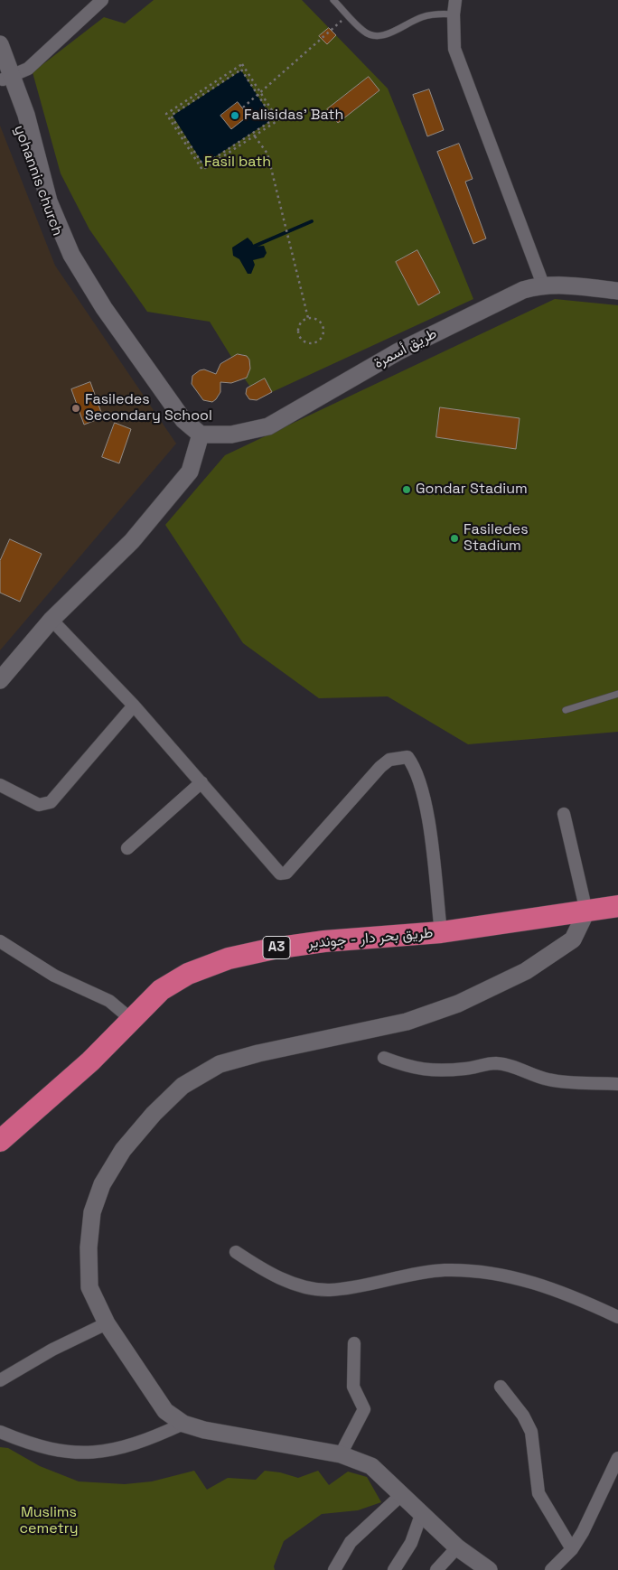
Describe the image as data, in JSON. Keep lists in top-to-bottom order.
{
  "streets": {
    "highway": ["طريق بحر دار - جوندير", "A3"],
    "street": ["طريق أسمرة"]
  },
  "parks": ["Fasil bath", "Muslims cemetry"],
  "places": [
    "Falisidas' Bath",
    "Fasiledes Secondary School",
    "Gondar Stadium",
    "Fasiledes Stadium"
  ]
}
